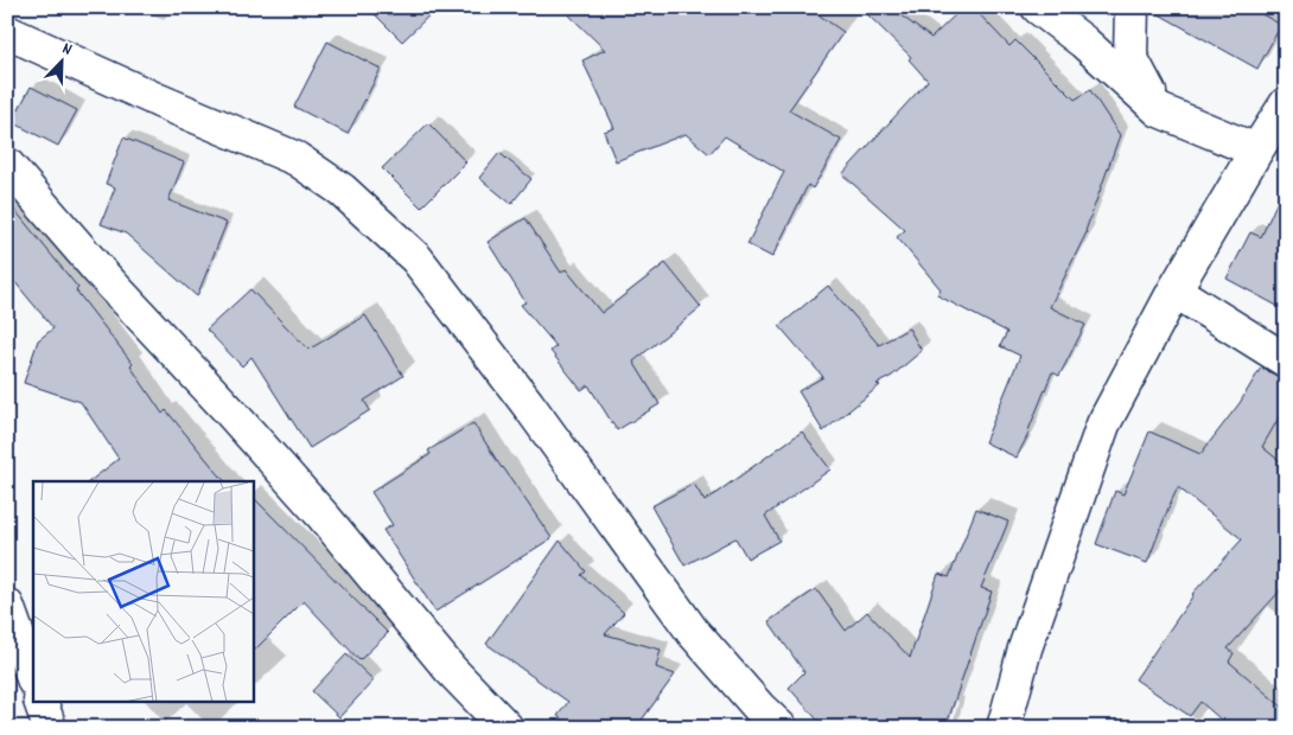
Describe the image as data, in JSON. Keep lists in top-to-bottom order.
{
  "north": "top right"
}
